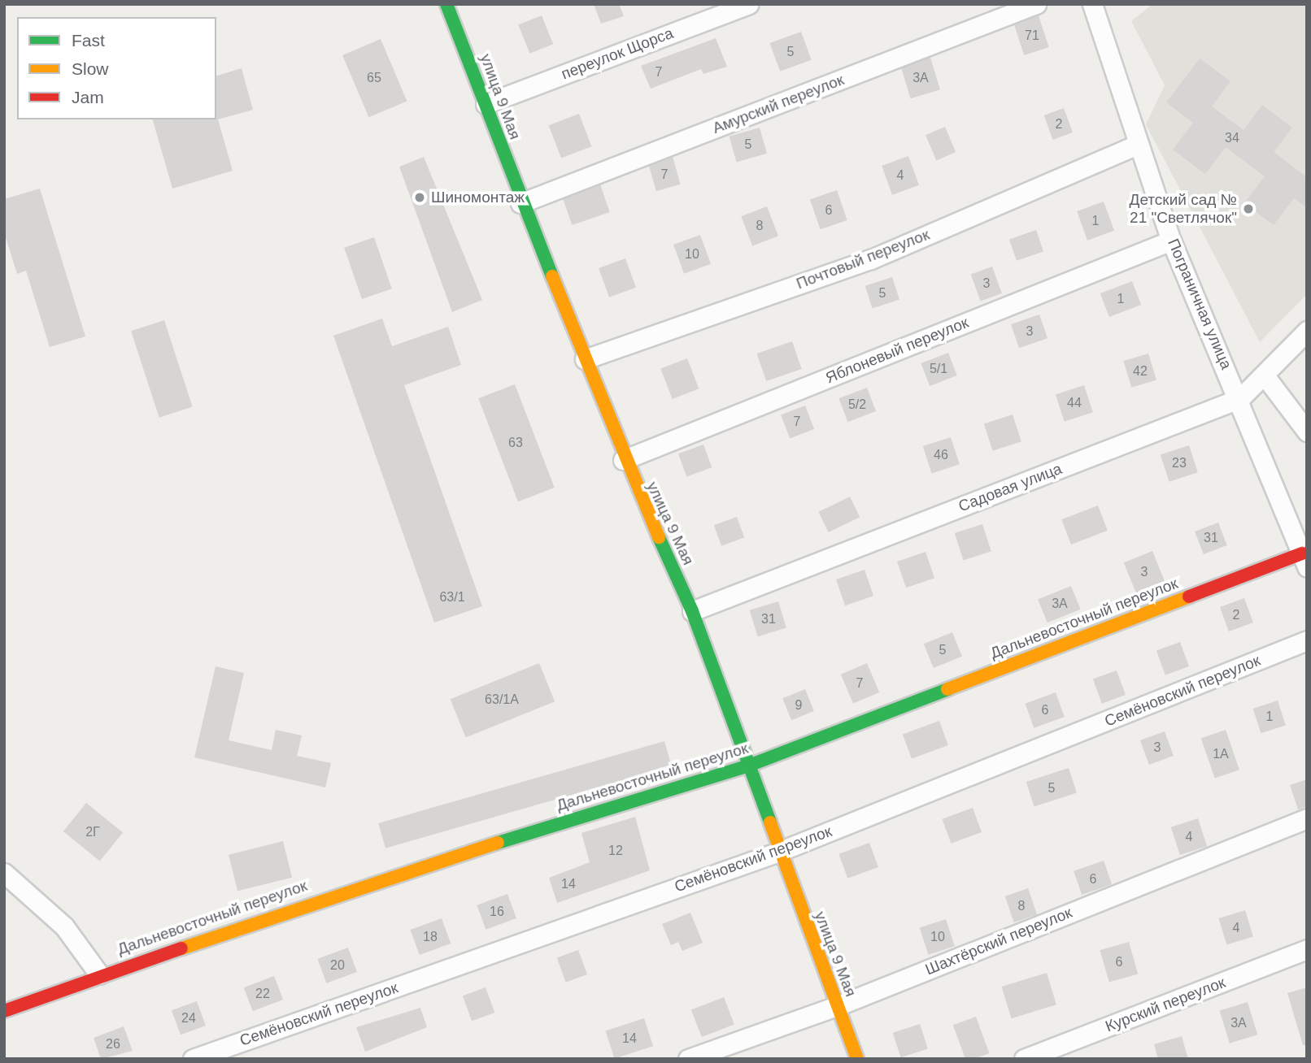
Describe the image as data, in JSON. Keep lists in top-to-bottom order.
{
  "streets": {
    "street": [
      "переулок Щорса",
      "улица 9 Мая",
      "Амурский переулок",
      "Почтовый переулок",
      "Пограничная улица",
      "Яблоневый переулок",
      "Садовая улица",
      "Дальневосточный переулок",
      "Семёновский переулок",
      "Шахтёрский переулок",
      "Курский переулок"
    ]
  },
  "crossings": [
    ["переулок Щорса", "улица 9 Мая"],
    ["улица 9 Мая", "Амурский переулок"],
    ["улица 9 Мая", "Почтовый переулок"],
    ["улица 9 Мая", "Яблоневый переулок"],
    ["улица 9 Мая", "Садовая улица"],
    ["улица 9 Мая", "Дальневосточный переулок"],
    ["улица 9 Мая", "Семёновский переулок"],
    ["улица 9 Мая", "Шахтёрский переулок"],
    ["Почтовый переулок", "Пограничная улица"],
    ["Пограничная улица", "Яблоневый переулок"],
    ["Пограничная улица", "Садовая улица"],
    ["Пограничная улица", "Дальневосточный переулок"]
  ],
  "places": ["Шиномонтаж", "Детский сад № 21 \"Светлячок\""],
  "house_numbers": [
    "71",
    "5",
    "7",
    "65",
    "3А",
    "2",
    "34",
    "5",
    "7",
    "4",
    "6",
    "1",
    "8",
    "10",
    "3",
    "5",
    "1",
    "3",
    "5/1",
    "42",
    "44",
    "5/2",
    "7",
    "63",
    "46",
    "23",
    "31",
    "3",
    "63/1",
    "3А",
    "2",
    "31",
    "5",
    "7",
    "63/1А",
    "9",
    "6",
    "1",
    "3",
    "1А",
    "5",
    "2Г",
    "4",
    "12",
    "6",
    "14",
    "8",
    "16",
    "4",
    "18",
    "10",
    "6",
    "20",
    "22",
    "24",
    "3А",
    "14",
    "26"
  ],
  "legend": ["Fast", "Slow", "Jam"]
}
